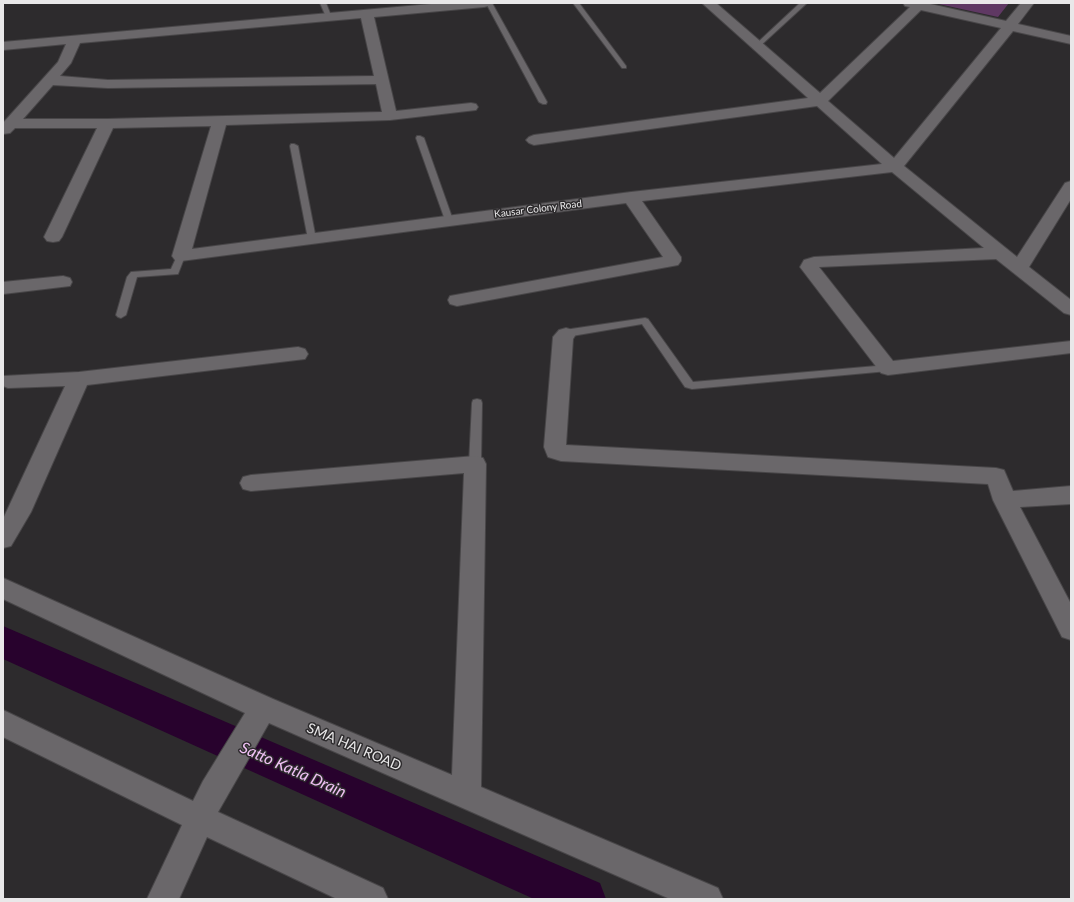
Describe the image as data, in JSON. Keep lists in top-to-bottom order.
{
  "streets": {
    "street": ["Kausar Colony Road", "SMA HAI ROAD"]
  },
  "water": ["Satto Katla Drain"]
}
